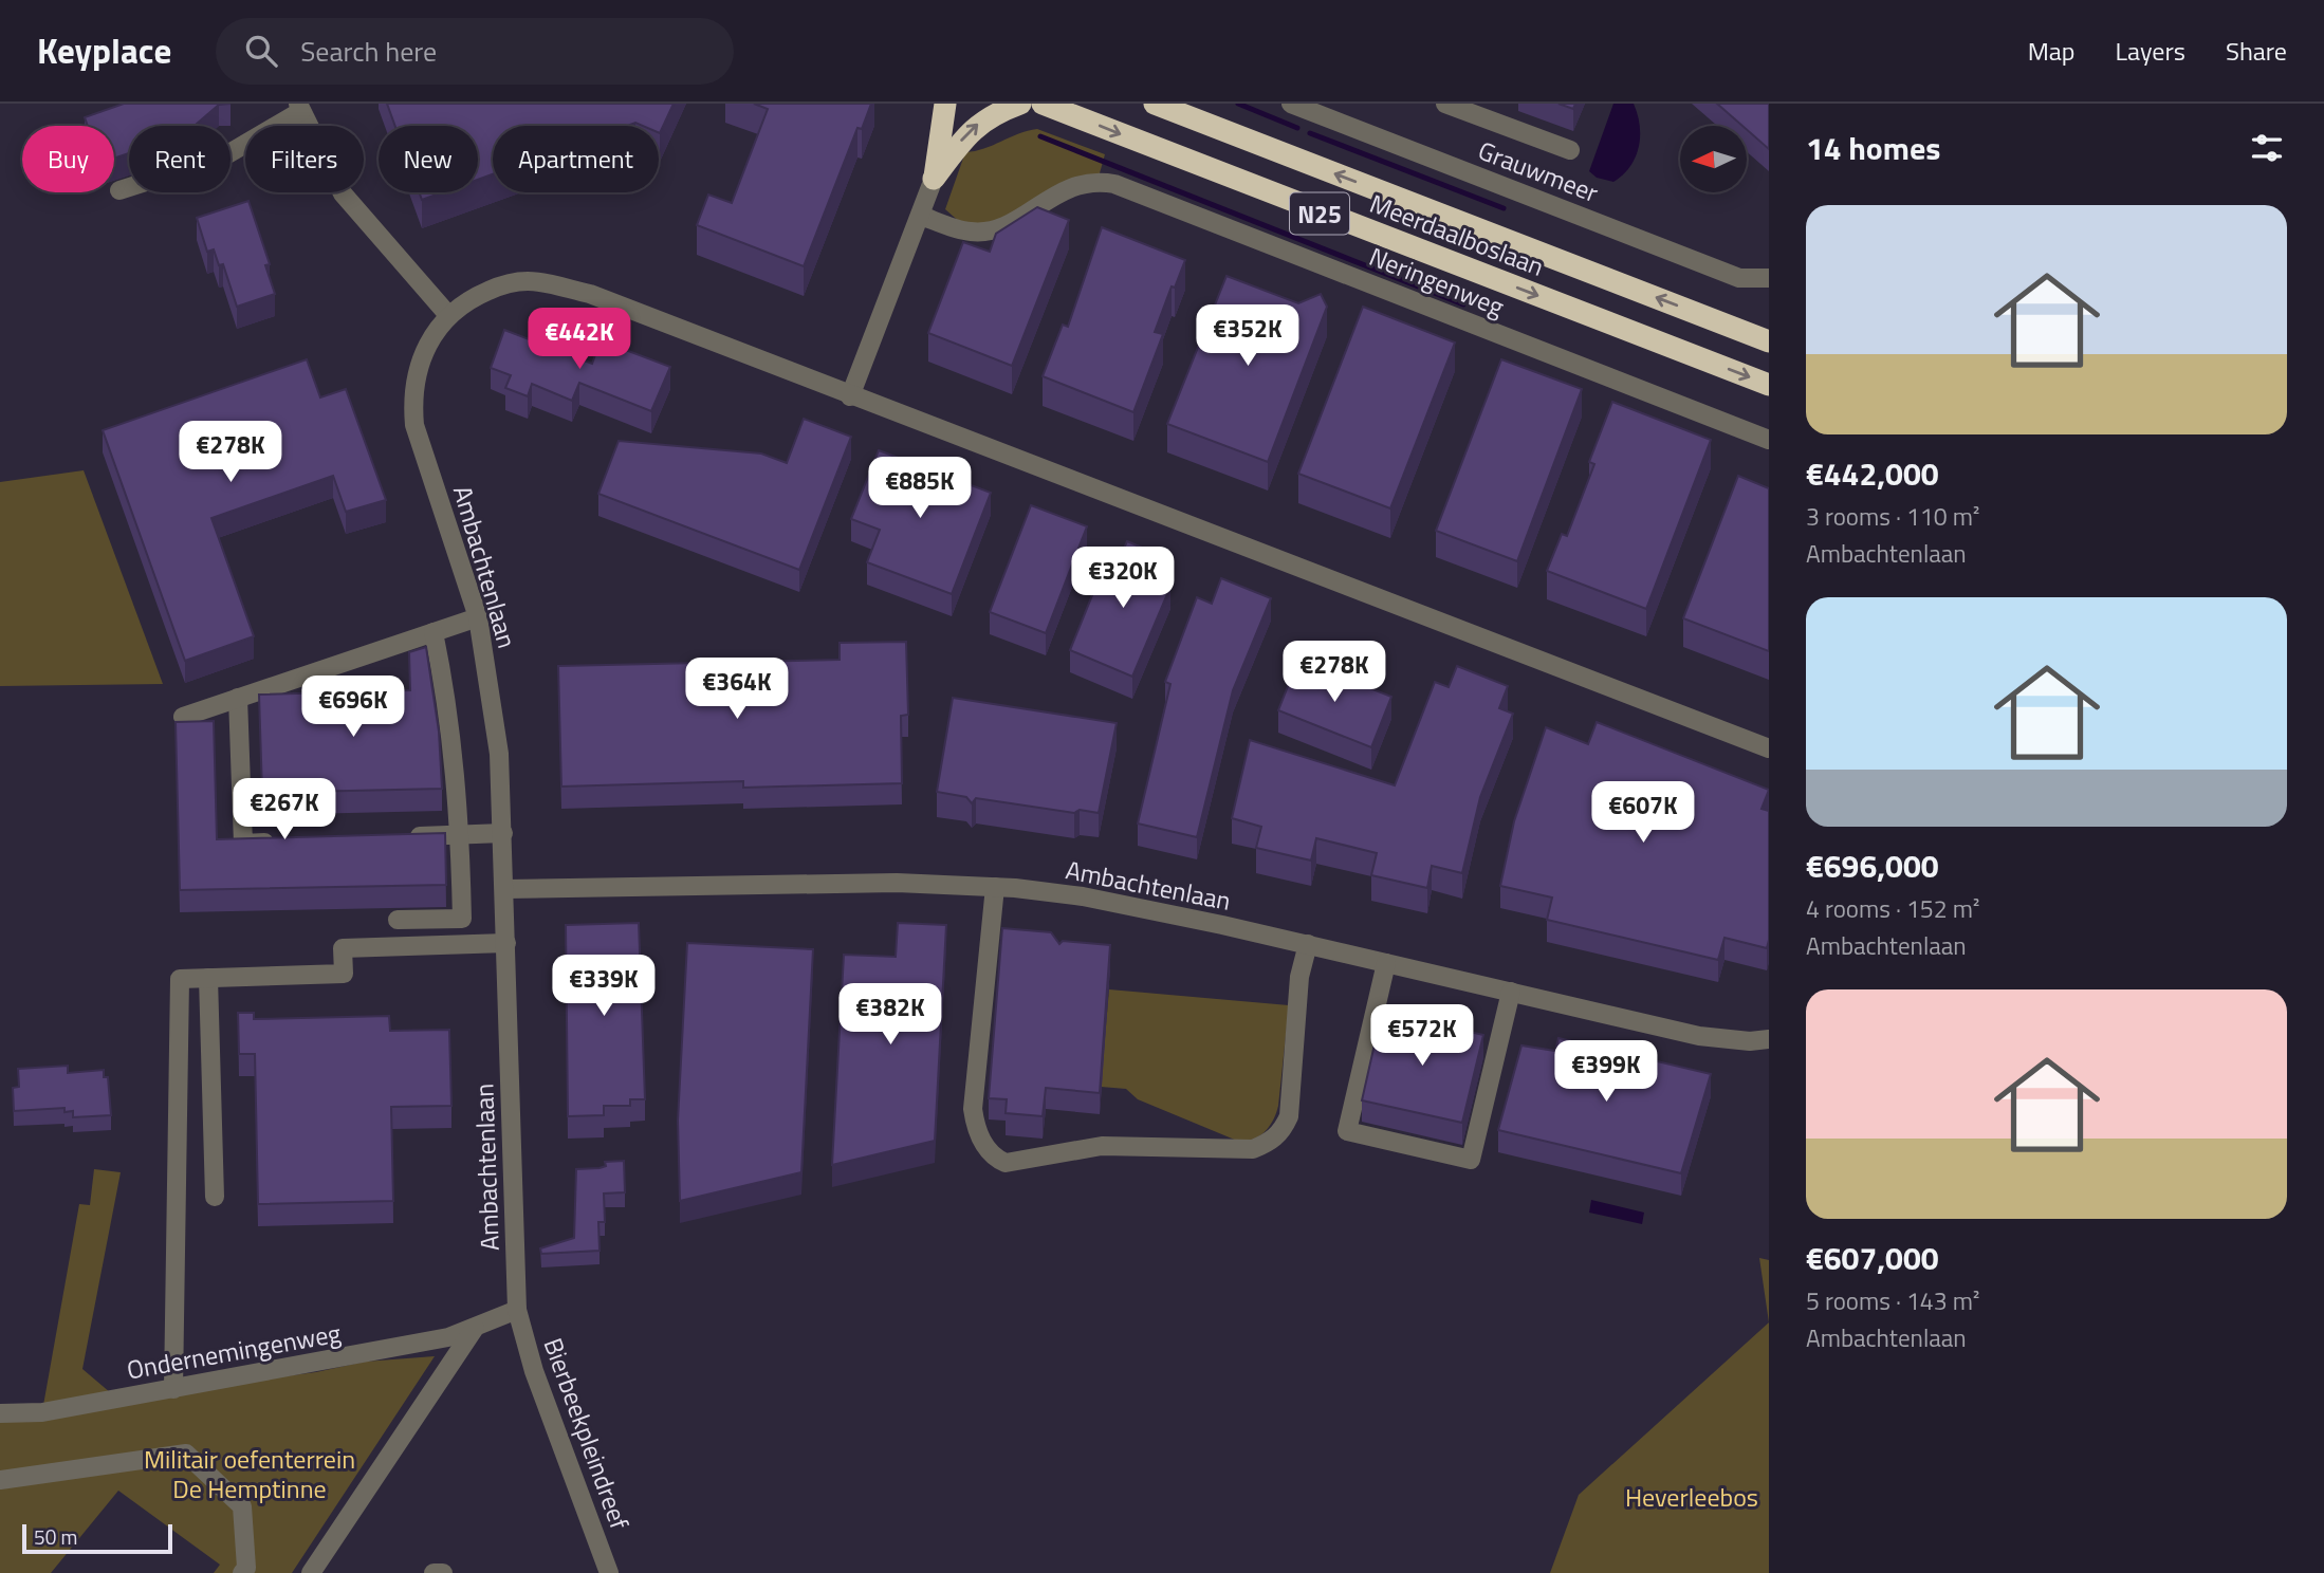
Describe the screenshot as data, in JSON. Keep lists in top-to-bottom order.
{
  "streets": {
    "highway": ["N25", "Meerdaalboslaan"],
    "street": [
      "Grauwmeer",
      "Neringenweg",
      "Ambachtenlaan",
      "Ondernemingenweg",
      "Bierbeekpleindreef"
    ]
  },
  "crossings": [
    ["Ambachtenlaan", "Bierbeekpleindreef"]
  ],
  "parks": ["Militair oefenterrein De Hemptinne", "Heverleebos"],
  "scale_bar": "50 m",
  "north": "left",
  "page": {
    "header": "Keyplace",
    "search": "Search here",
    "nav": ["Map", "Layers", "Share"],
    "heading": "14 homes",
    "chip": [
      "Buy",
      "Rent",
      "Filters",
      "New",
      "Apartment"
    ],
    "list": [
      {
        "name": "€442,000",
        "note": "3 rooms · 110 m² · Ambachtenlaan"
      },
      {
        "name": "€696,000",
        "note": "4 rooms · 152 m² · Ambachtenlaan"
      },
      {
        "name": "€607,000",
        "note": "5 rooms · 143 m² · Ambachtenlaan"
      }
    ],
    "price": [
      "€352K",
      "€442K",
      "€278K",
      "€885K",
      "€320K",
      "€278K",
      "€364K",
      "€696K",
      "€267K",
      "€607K",
      "€339K",
      "€382K",
      "€572K",
      "€399K"
    ],
    "scale": "50 m"
  }
}
